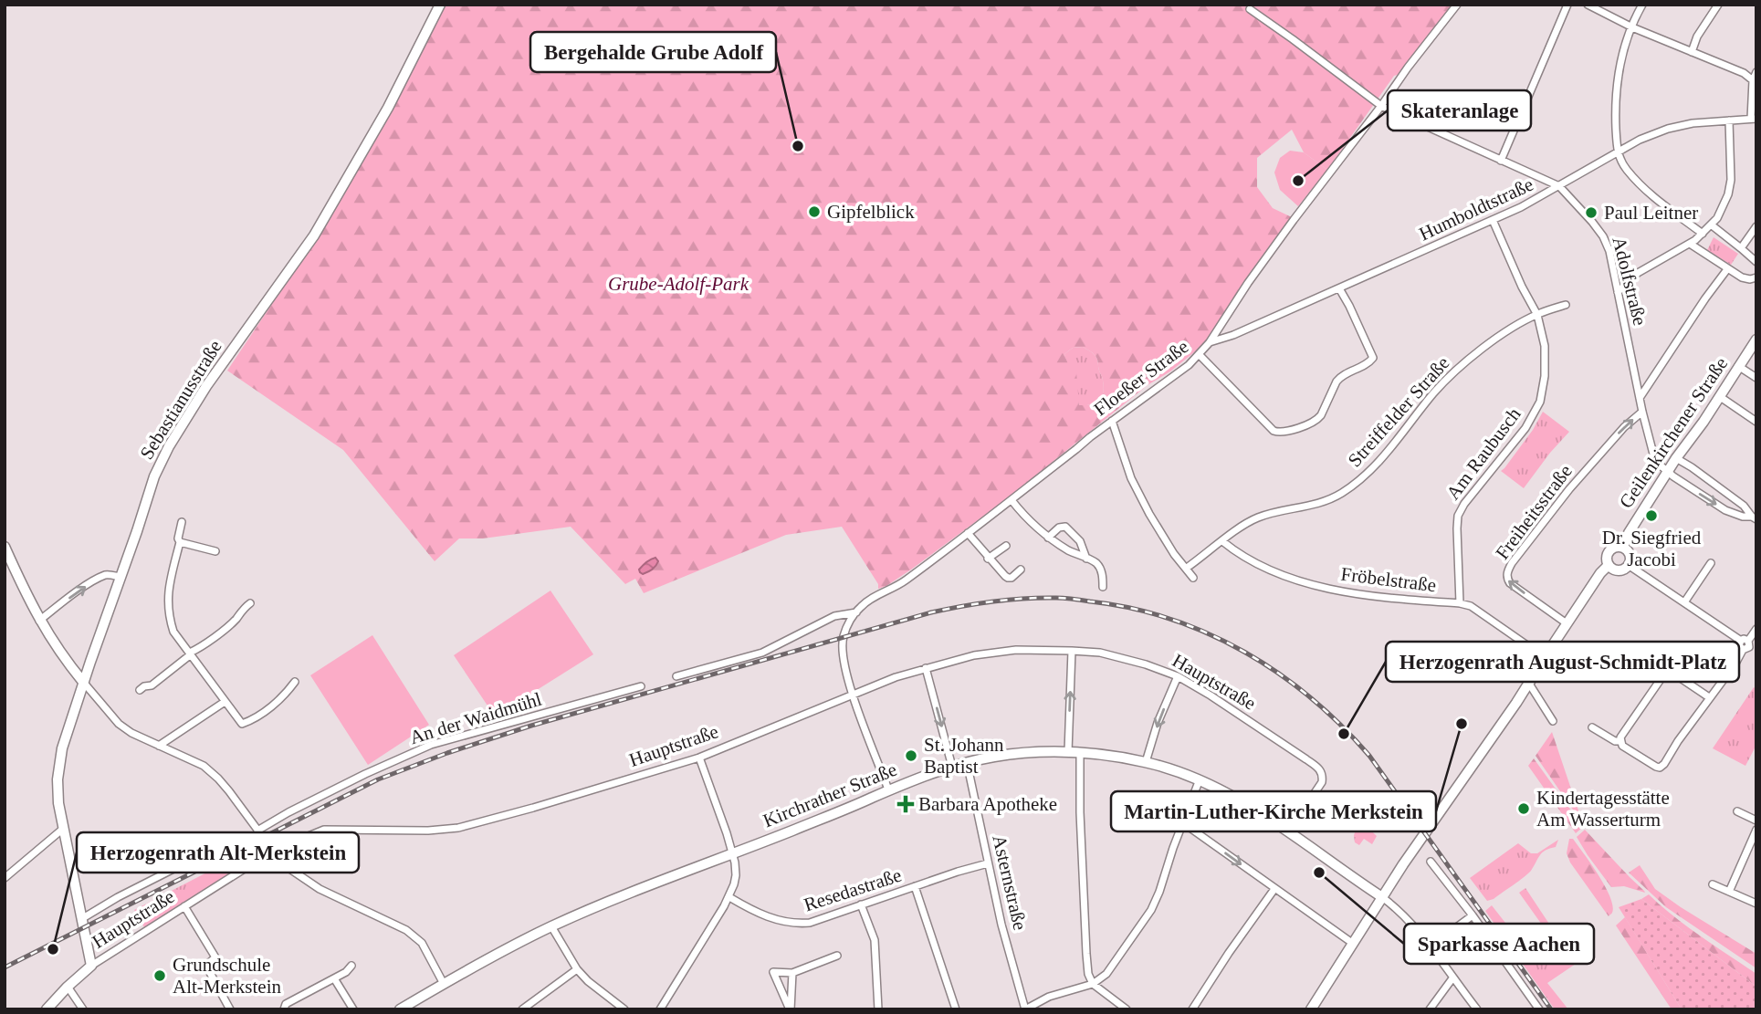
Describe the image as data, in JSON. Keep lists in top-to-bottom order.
{
  "streets": {
    "main road": [
      "Sebastianusstraße",
      "Geilenkirchener Straße",
      "Hauptstraße",
      "Kirchrather Straße"
    ],
    "street": [
      "Humboldtstraße",
      "Adolfstraße",
      "Floeßer Straße",
      "Streiffelder Straße",
      "Am Raubusch",
      "Freiheitsstraße",
      "Fröbelstraße",
      "An der Waidmühl",
      "Asternstraße",
      "Resedastraße"
    ]
  },
  "crossings": [
    ["Humboldtstraße", "Adolfstraße"],
    ["Humboldtstraße", "Floeßer Straße"],
    ["Humboldtstraße", "Am Raubusch"],
    ["Adolfstraße", "Floeßer Straße"],
    ["Adolfstraße", "Geilenkirchener Straße"],
    ["Adolfstraße", "Freiheitsstraße"],
    ["Floeßer Straße", "Hauptstraße"],
    ["Floeßer Straße", "Kirchrather Straße"],
    ["Sebastianusstraße", "Hauptstraße"],
    ["Streiffelder Straße", "Am Raubusch"],
    ["Streiffelder Straße", "Fröbelstraße"],
    ["Am Raubusch", "Fröbelstraße"],
    ["Hauptstraße", "Kirchrather Straße"],
    ["Kirchrather Straße", "Asternstraße"],
    ["Asternstraße", "Resedastraße"]
  ],
  "parks": ["Grube-Adolf-Park"],
  "places": {
    "other": [
      "Bergehalde Grube Adolf",
      "Skateranlage",
      "Gipfelblick",
      "Paul Leitner",
      "Dr. Siegfried Jacobi",
      "Martin-Luther-Kirche Merkstein",
      "Herzogenrath August-Schmidt-Platz",
      "St. Johann Baptist",
      "Kindertagesstätte Am Wasserturm",
      "Sparkasse Aachen",
      "Herzogenrath Alt-Merkstein",
      "Grundschule Alt-Merkstein"
    ],
    "health": ["Barbara Apotheke"]
  }
}
